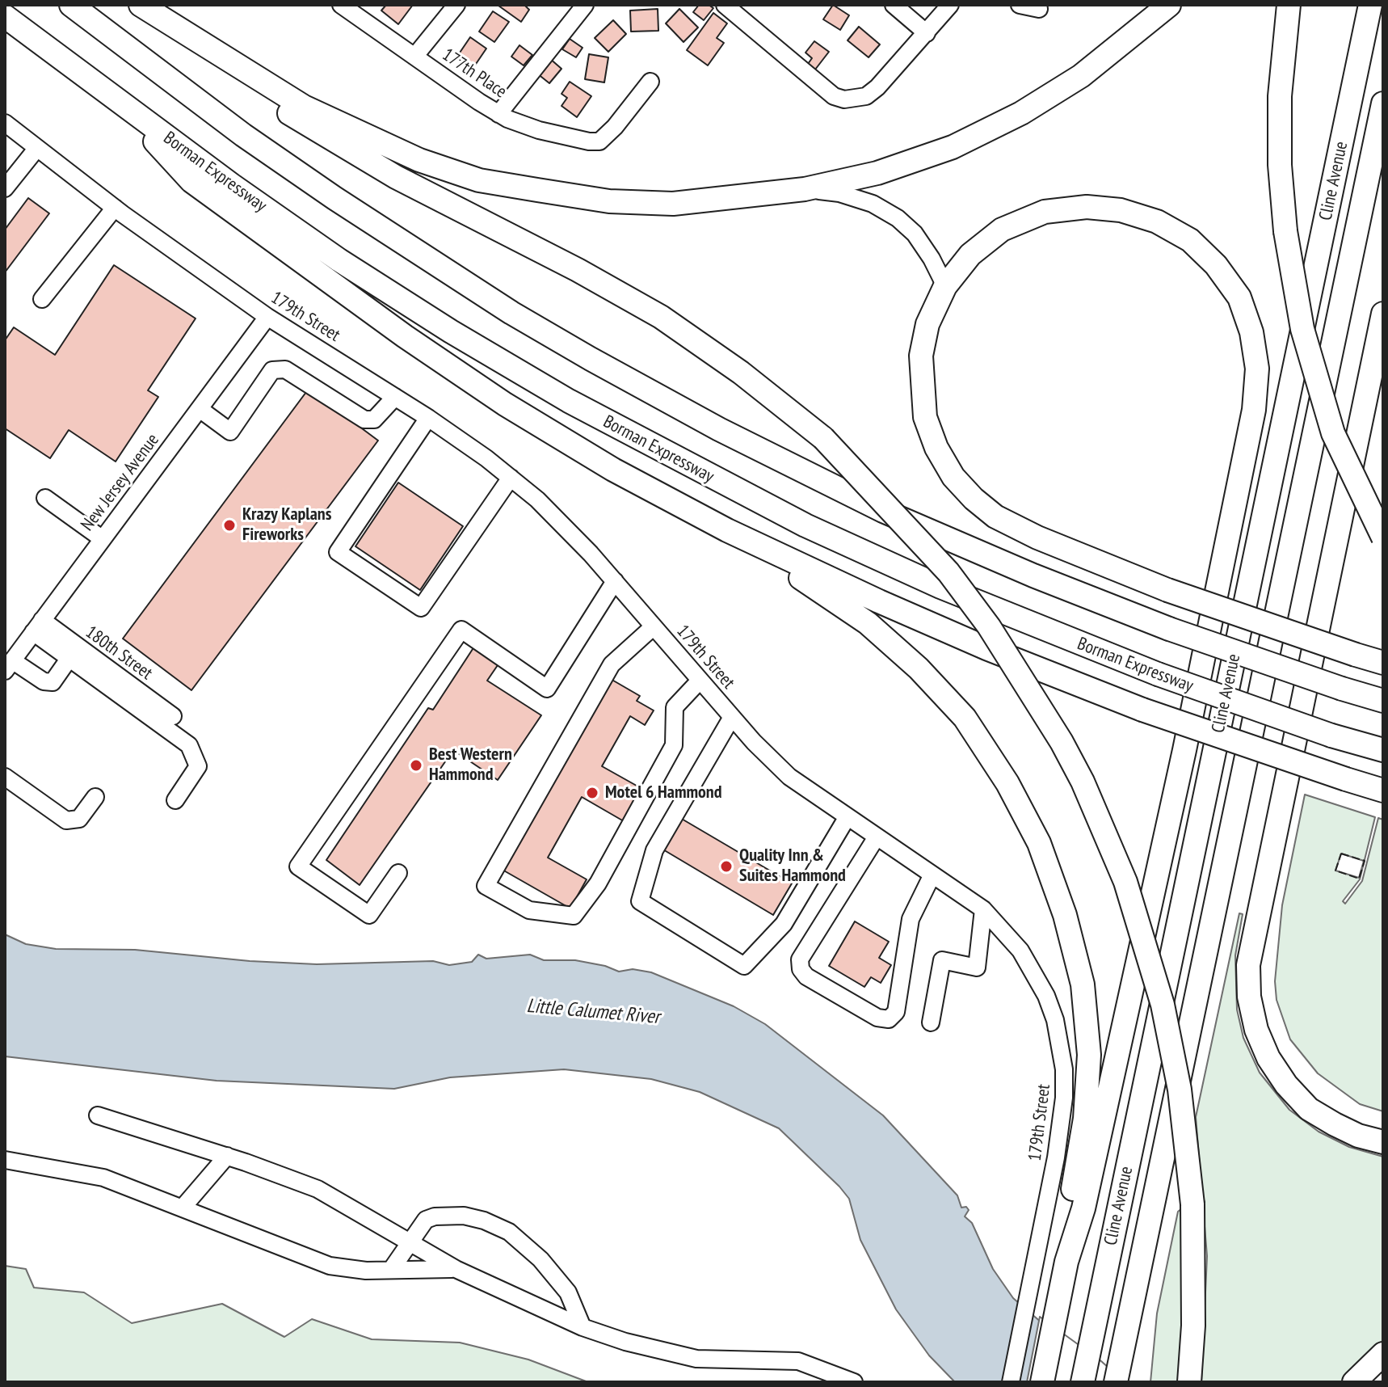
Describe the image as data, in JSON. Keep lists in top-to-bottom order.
{
  "streets": {
    "highway": ["Borman Expressway", "Cline Avenue"],
    "street": [
      "177th Place",
      "179th Street",
      "New Jersey Avenue",
      "180th Street"
    ]
  },
  "crossings": [
    ["179th Street", "New Jersey Avenue"],
    ["New Jersey Avenue", "180th Street"]
  ],
  "water": ["Little Calumet River"],
  "places": [
    "Krazy Kaplans Fireworks",
    "Best Western Hammond",
    "Motel 6 Hammond",
    "Quality Inn & Suites Hammond"
  ]
}
